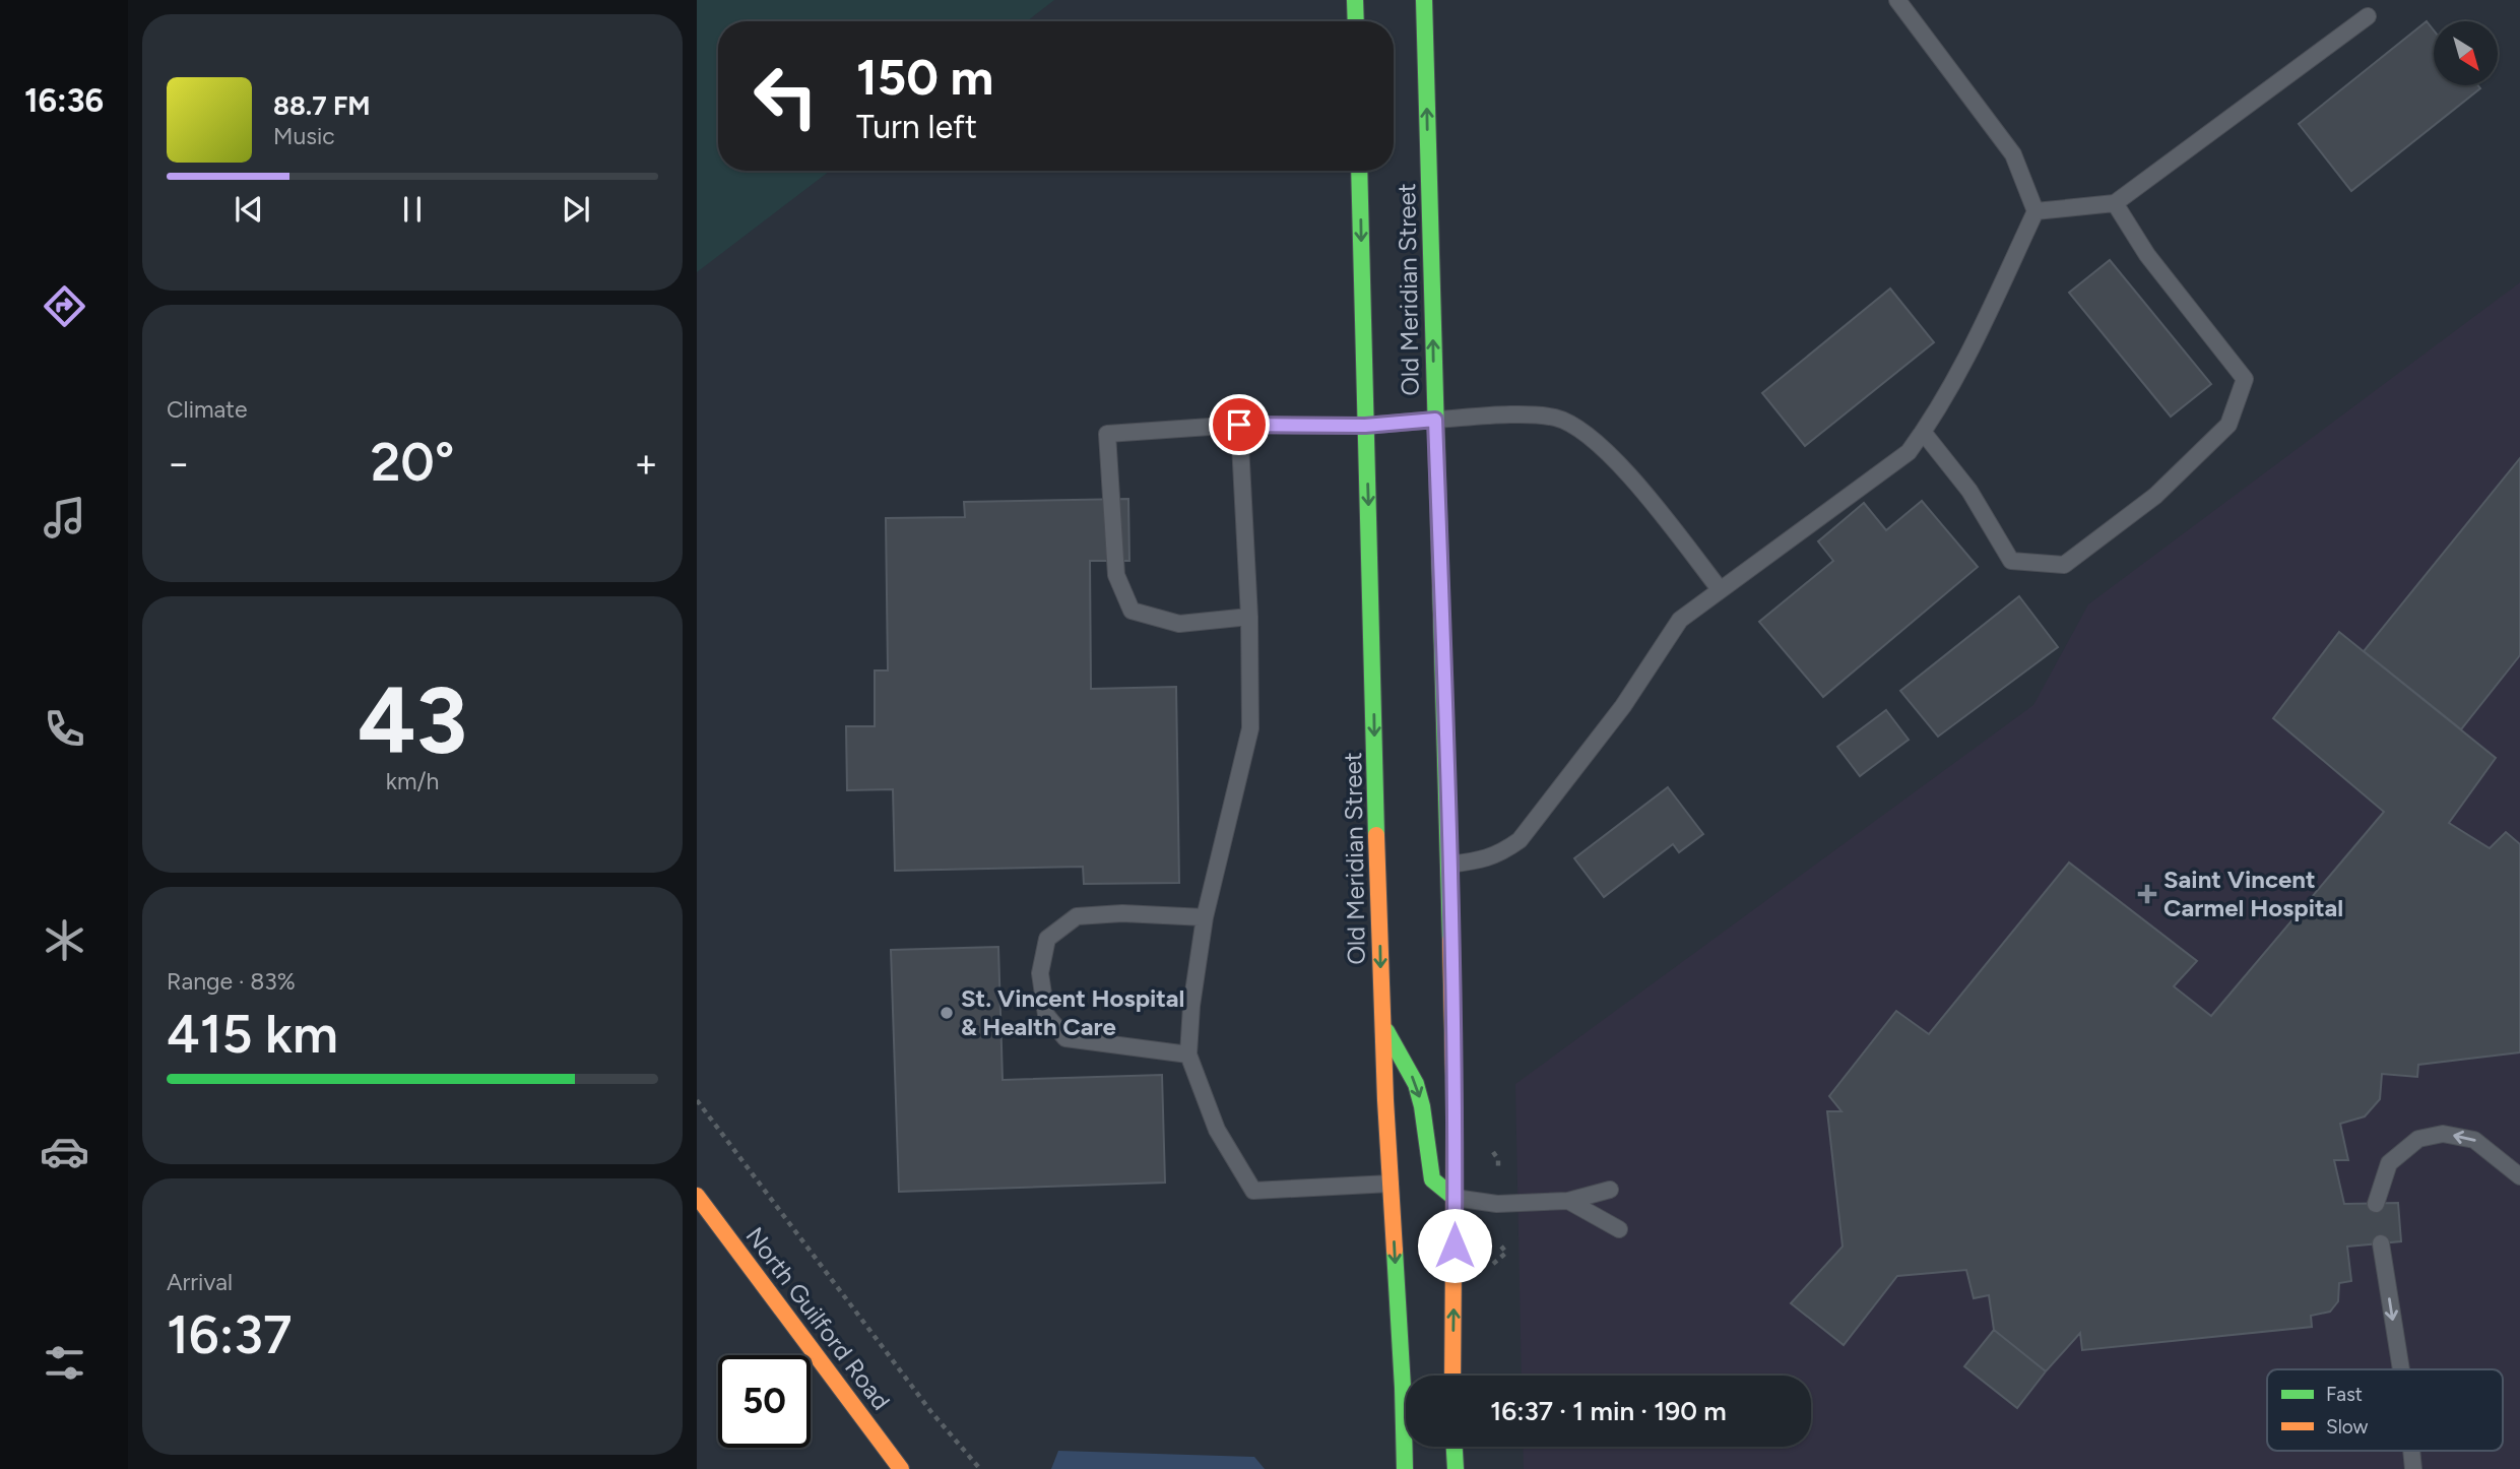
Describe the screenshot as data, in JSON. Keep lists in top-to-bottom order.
{
  "streets": {
    "main road": ["Old Meridian Street", "North Guilford Road"]
  },
  "places": {
    "health": ["Saint Vincent Carmel Hospital"],
    "other": ["St. Vincent Hospital & Health Care"]
  },
  "legend": ["Fast", "Slow"],
  "north": "bottom right",
  "page": {
    "tabs": "16:36",
    "turn": ["150 m", "Turn left"],
    "song": ["88.7 FM", "Music"],
    "tile": [
      "Climate",
      ["43", "km/h"],
      ["Range · 83%", "415 km"],
      ["Arrival", "16:37"]
    ],
    "heat": ["−", "20°", "+"],
    "limit": "50",
    "trip": "16:37 · 1 min · 190 m"
  }
}
